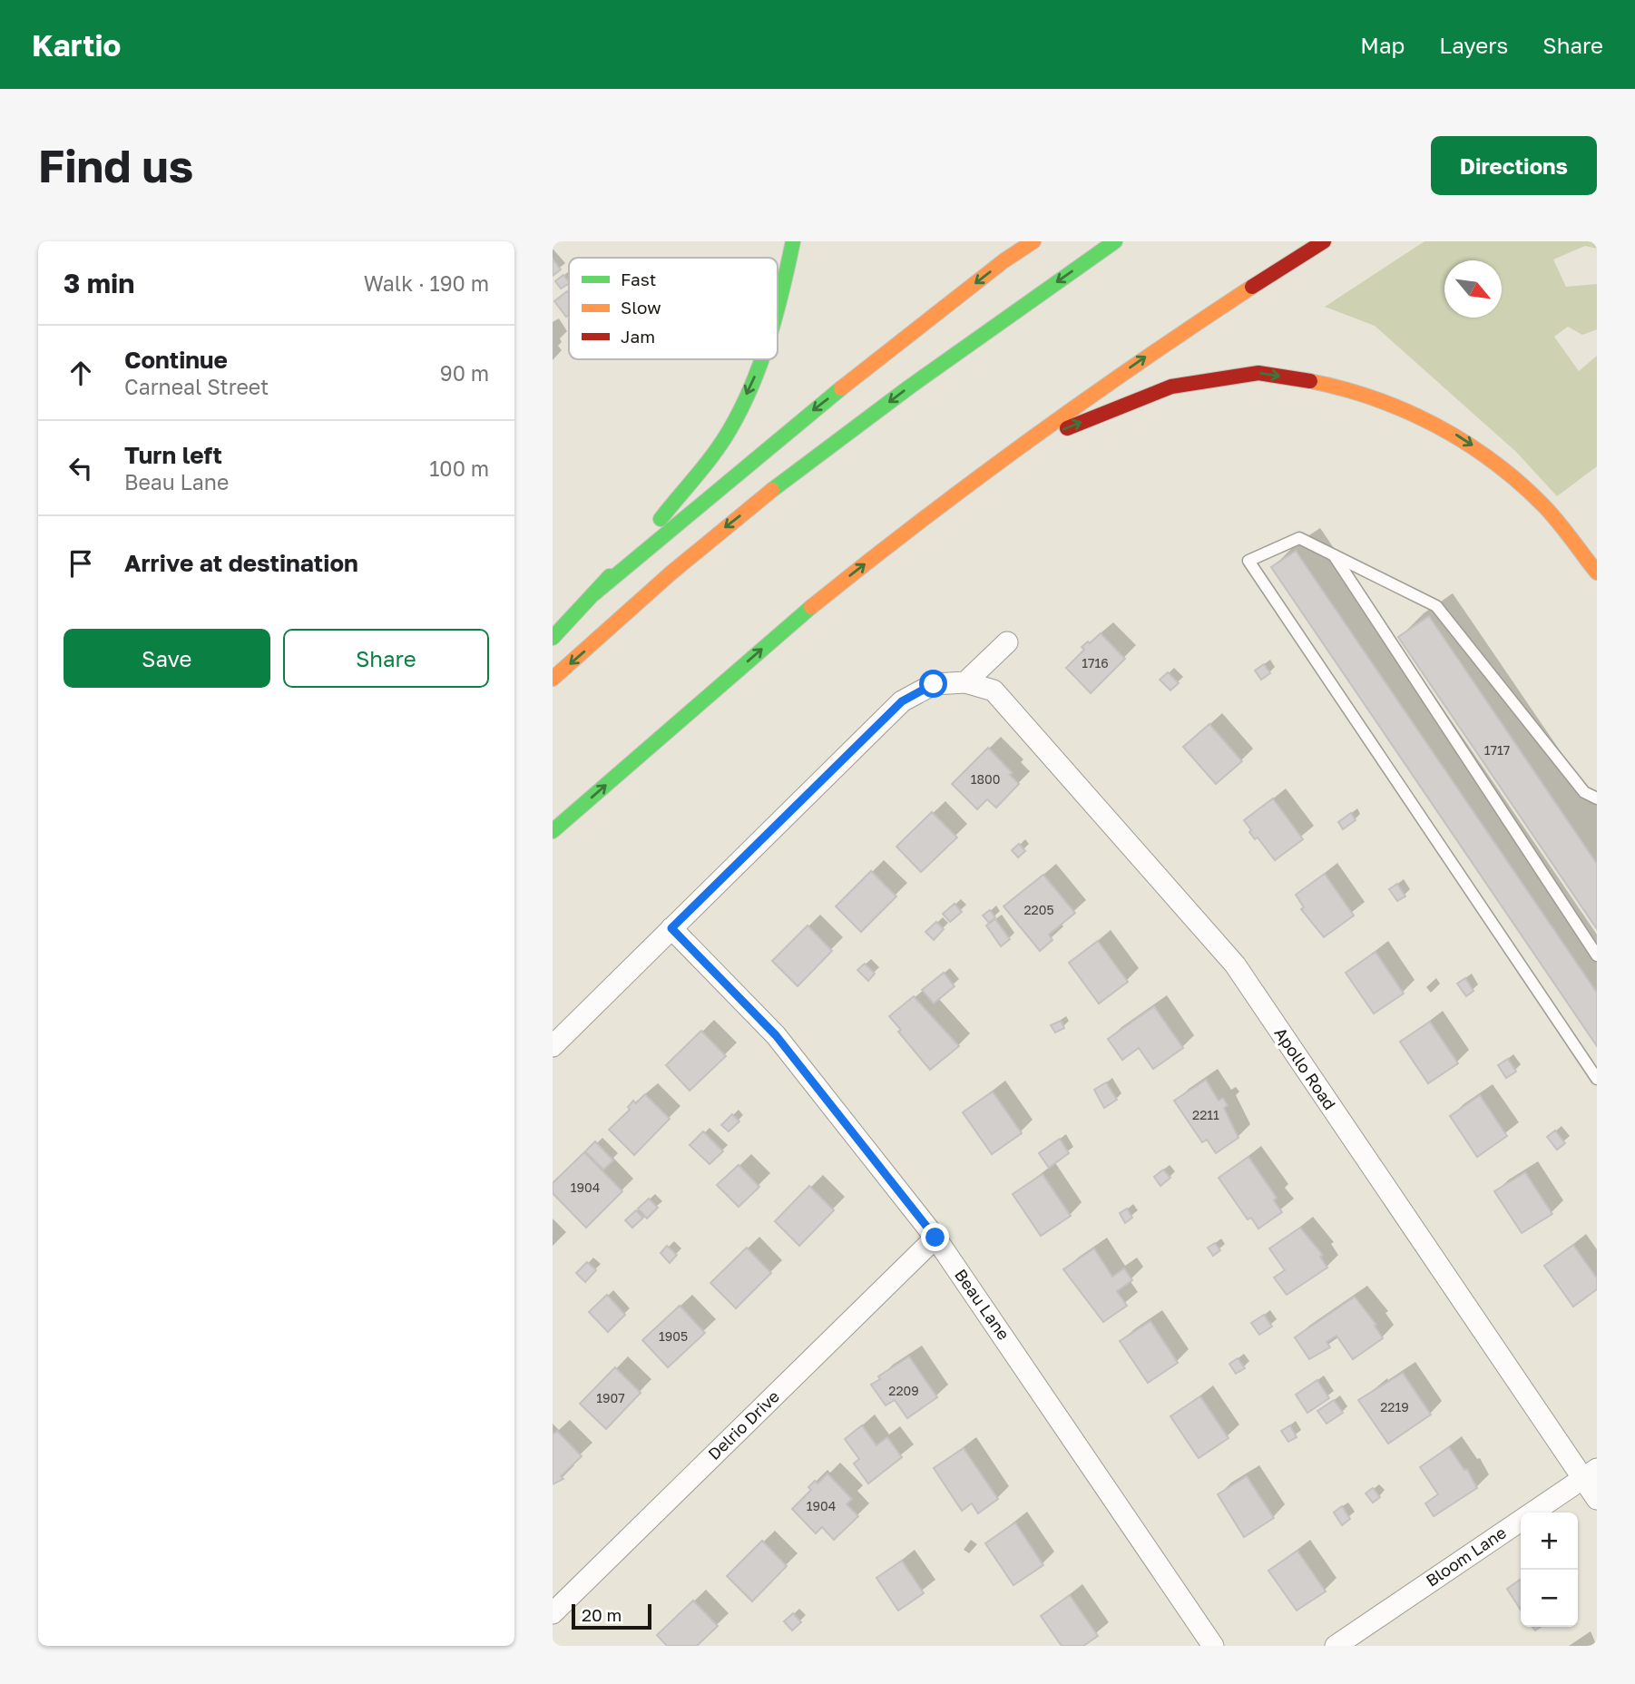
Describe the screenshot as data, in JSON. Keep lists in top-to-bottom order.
{
  "streets": {
    "street": [
      "Apollo Road",
      "Beau Lane",
      "Delrio Drive",
      "Bloom Lane"
    ]
  },
  "crossings": [
    ["Apollo Road", "Bloom Lane"],
    ["Beau Lane", "Delrio Drive"]
  ],
  "house_numbers": [
    "1716",
    "1717",
    "1800",
    "2205",
    "2211",
    "1904",
    "1905",
    "2209",
    "1907",
    "2219",
    "1904"
  ],
  "legend": ["Fast", "Slow", "Jam"],
  "scale_bar": "20 m",
  "north": "bottom right",
  "page": {
    "header": "Kartio",
    "nav": ["Map", "Layers", "Share"],
    "buttons": [
      "Directions",
      ["Save", "Share"]
    ],
    "title": "Find us",
    "heading": ["3 min", "Walk · 190 m"],
    "list": [
      ["Continue", "Carneal Street", "90 m"],
      ["Turn left", "Beau Lane", "100 m"],
      "Arrive at destination"
    ],
    "map_buttons": ["+", "−"],
    "scale": "20 m"
  }
}
